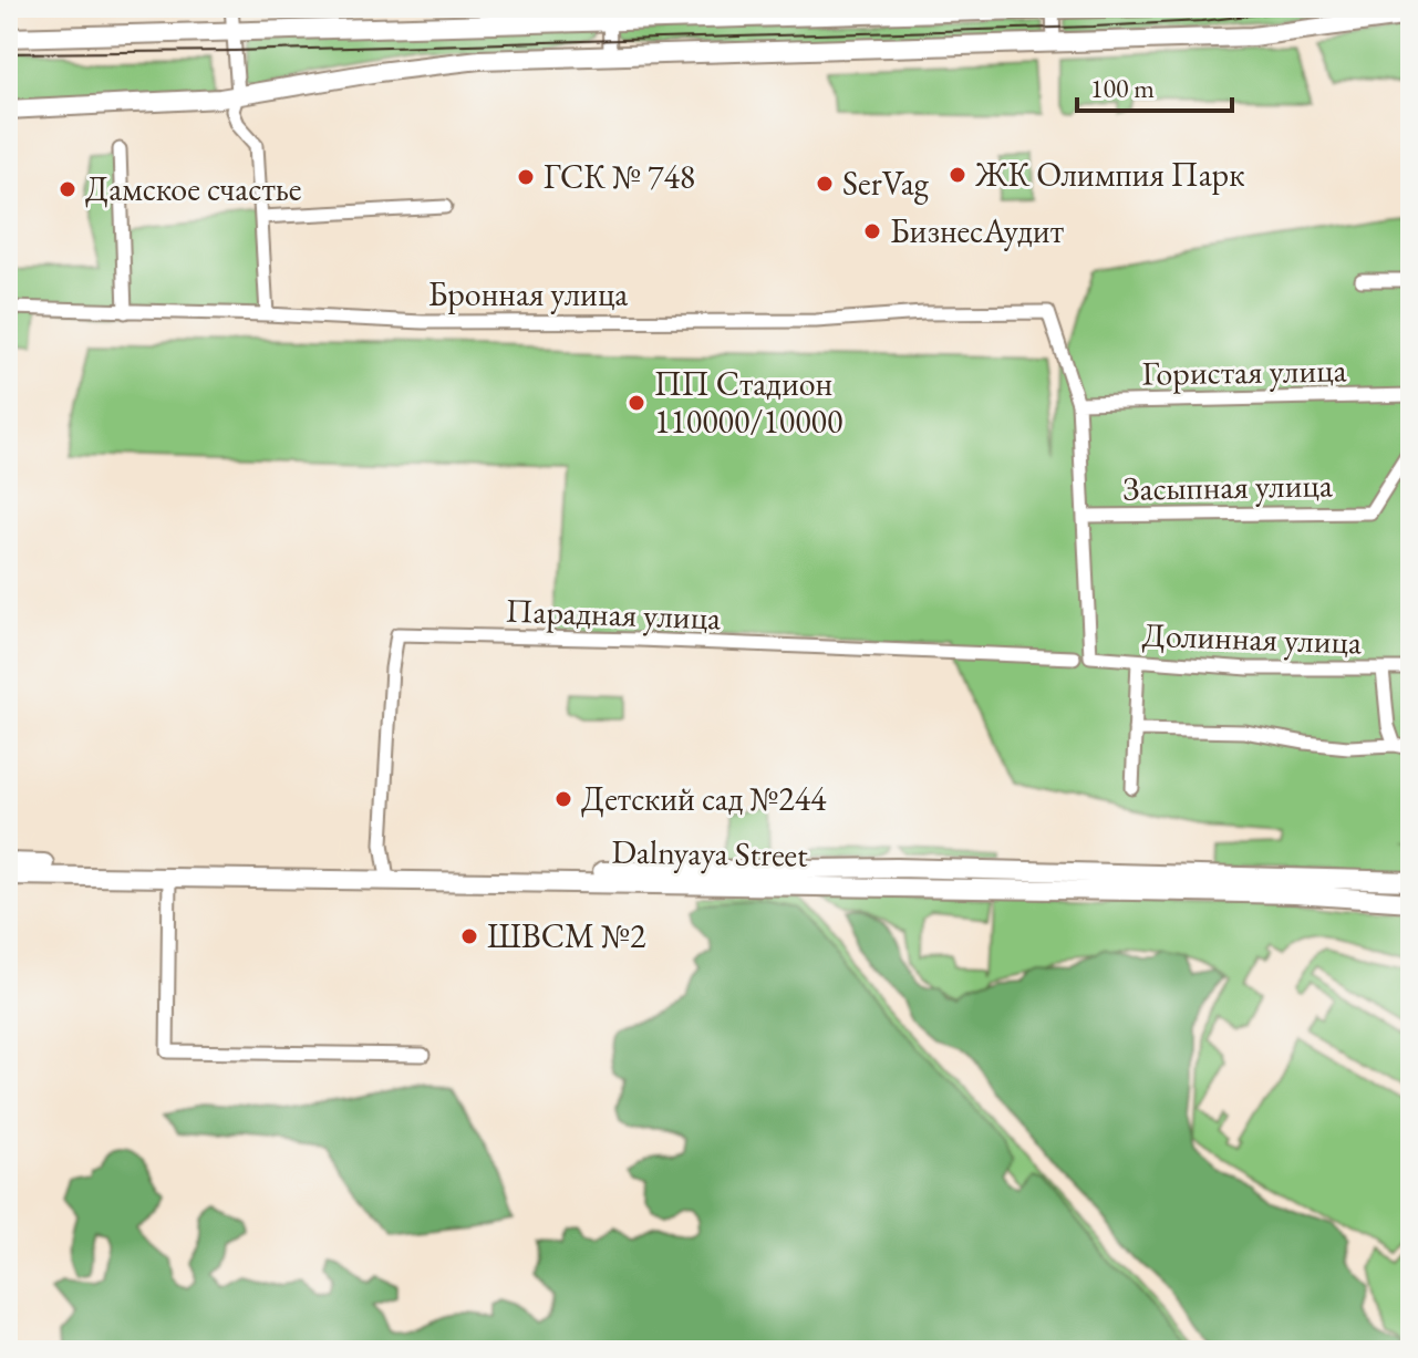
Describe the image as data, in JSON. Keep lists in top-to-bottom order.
{
  "streets": {
    "main road": ["Dalnyaya Street"],
    "street": [
      "Бронная улица",
      "Гористая улица",
      "Засыпная улица",
      "Парадная улица",
      "Долинная улица"
    ]
  },
  "crossings": [
    ["Бронная улица", "Гористая улица"],
    ["Засыпная улица", "Долинная улица"],
    ["Парадная улица", "Dalnyaya Street"]
  ],
  "places": [
    "ЖК Олимпия Парк",
    "ГСК № 748",
    "SerVag",
    "Дамское счастье",
    "БизнесАудит",
    "ПП Стадион 110000/10000",
    "Детский сад №244",
    "ШВСМ №2"
  ],
  "scale_bar": "100 m"
}
